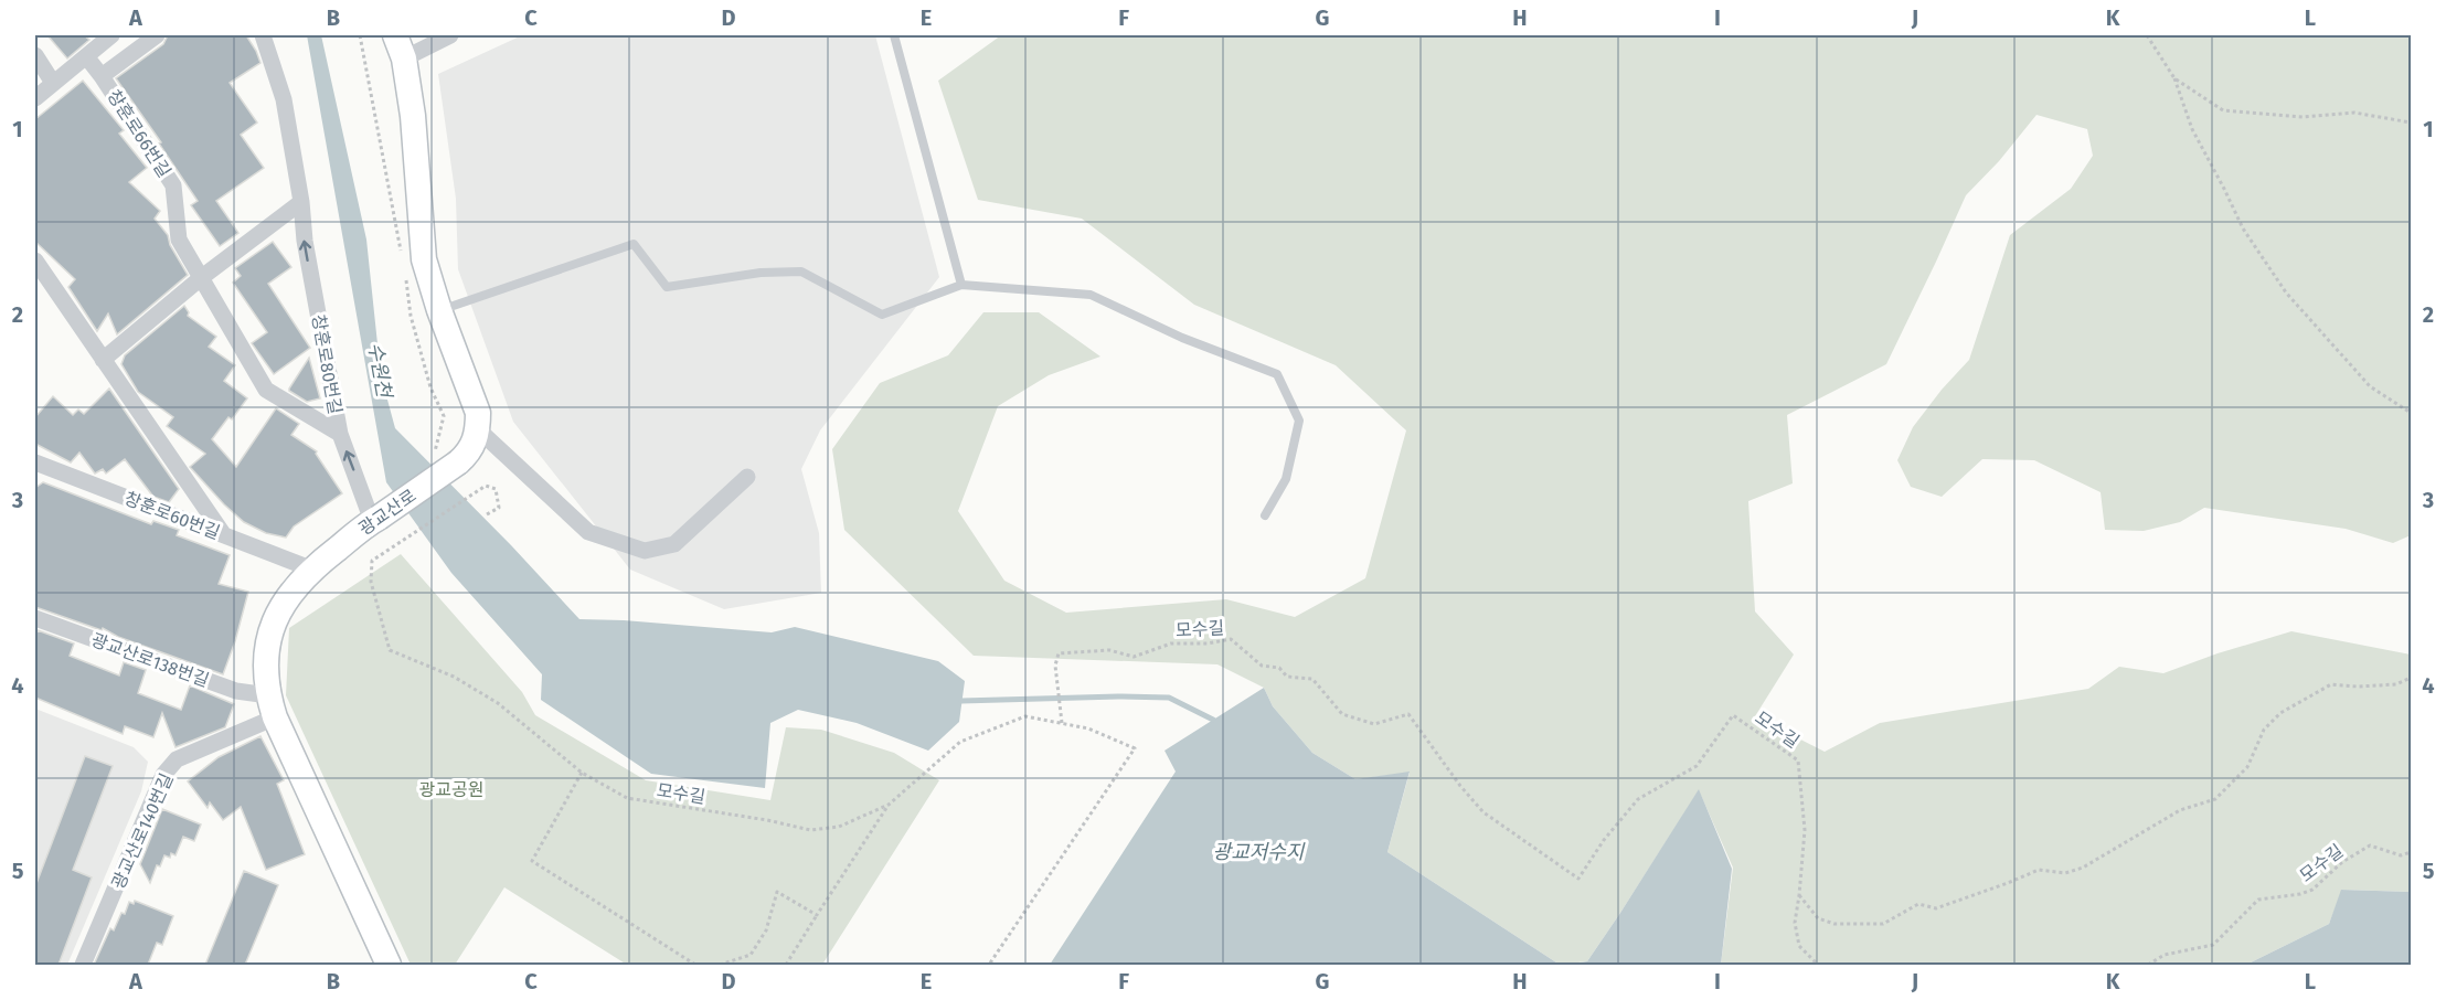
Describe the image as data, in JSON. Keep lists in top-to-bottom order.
{
  "streets": {
    "street": [
      "창훈로66번길",
      "창훈로80번길",
      "광교산로",
      "창훈로60번길",
      "광교산로138번길",
      "광교산로140번길"
    ],
    "path": ["모수길"]
  },
  "crossings": [
    ["창훈로66번길", "창훈로80번길"],
    ["창훈로80번길", "광교산로"],
    ["광교산로", "창훈로60번길"],
    ["광교산로", "광교산로138번길"],
    ["광교산로", "광교산로140번길"],
    ["광교산로138번길", "광교산로140번길"]
  ],
  "water": ["수원천", "광교저수지"],
  "parks": ["광교공원"],
  "grid": {
    "columns": [
      "A",
      "B",
      "C",
      "D",
      "E",
      "F",
      "G",
      "H",
      "I",
      "J",
      "K",
      "L"
    ],
    "rows": [
      "1",
      "2",
      "3",
      "4",
      "5"
    ]
  }
}
